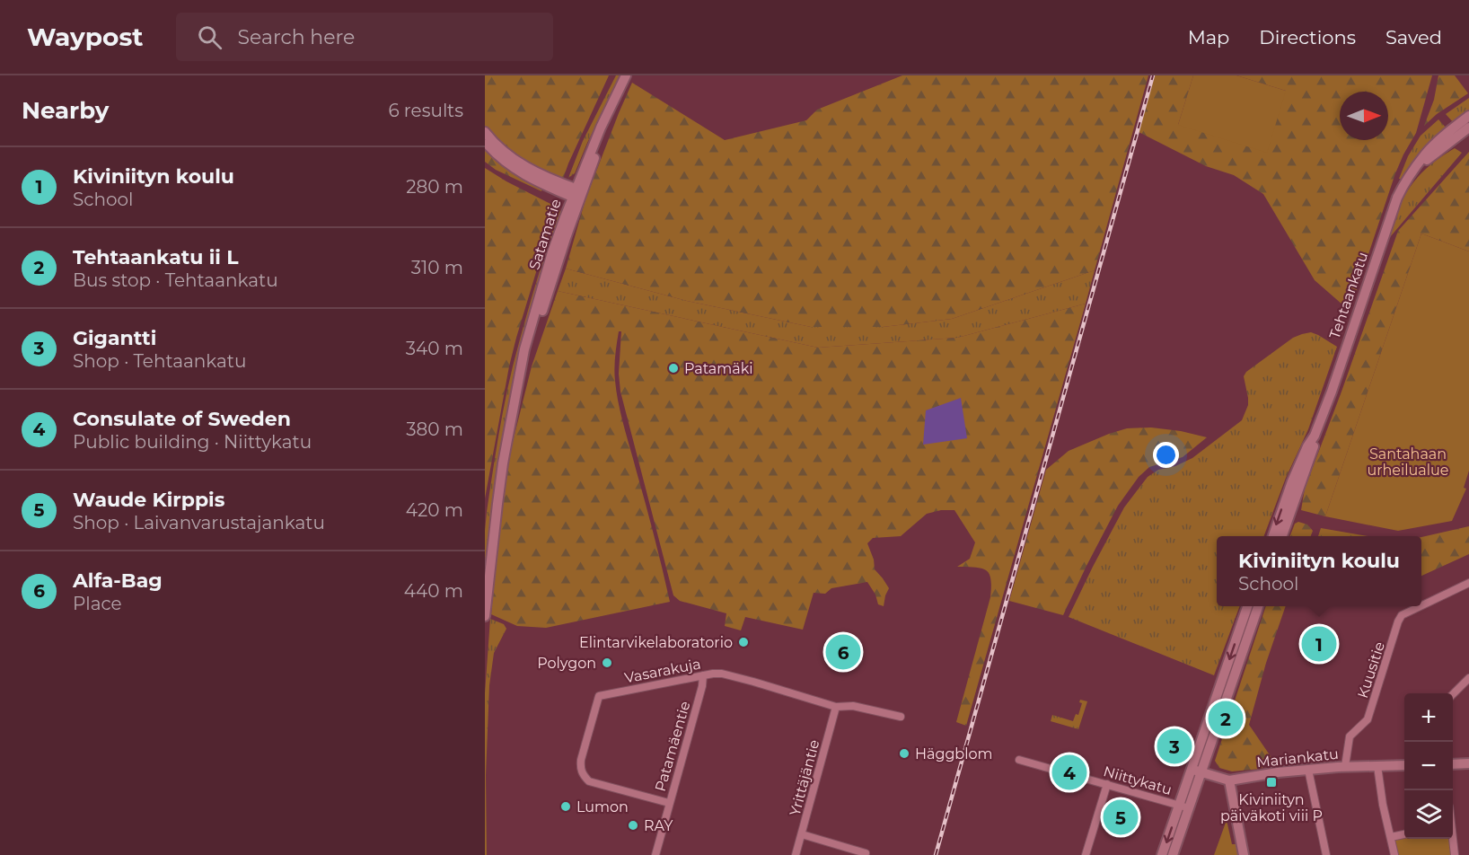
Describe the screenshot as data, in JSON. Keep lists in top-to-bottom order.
{
  "streets": {
    "main road": ["Satamatie", "Tehtaankatu", "Mariankatu"],
    "street": [
      "Kuusitie",
      "Vasarakuja",
      "Patamäentie",
      "Yrittäjäntie",
      "Niittykatu"
    ]
  },
  "crossings": [
    ["Kuusitie", "Mariankatu"],
    ["Vasarakuja", "Patamäentie"],
    ["Vasarakuja", "Yrittäjäntie"]
  ],
  "parks": ["Santahaan urheilualue"],
  "places": {
    "other": [
      "Patamäki",
      "Elintarvikelaboratorio",
      "Polygon",
      "Häggblom",
      "Lumon",
      "RAY"
    ],
    "transit": ["Kiviniityn päiväkoti viii P"]
  },
  "north": "right",
  "page": {
    "header": "Waypost",
    "search": "Search here",
    "nav": ["Map", "Directions", "Saved"],
    "heading": ["Nearby", "6 results"],
    "list": [
      {
        "mark": "1",
        "name": "Kiviniityn koulu",
        "note": "School",
        "value": "280 m"
      },
      {
        "mark": "2",
        "name": "Tehtaankatu ii L",
        "note": "Bus stop · Tehtaankatu",
        "value": "310 m"
      },
      {
        "mark": "3",
        "name": "Gigantti",
        "note": "Shop · Tehtaankatu",
        "value": "340 m"
      },
      {
        "mark": "4",
        "name": "Consulate of Sweden",
        "note": "Public building · Niittykatu",
        "value": "380 m"
      },
      {
        "mark": "5",
        "name": "Waude Kirppis",
        "note": "Shop · Laivanvarustajankatu",
        "value": "420 m"
      },
      {
        "mark": "6",
        "name": "Alfa-Bag",
        "note": "Place",
        "value": "440 m"
      }
    ],
    "popup": ["Kiviniityn koulu", "School"],
    "pins": [
      "1",
      "6",
      "2",
      "3",
      "4",
      "5"
    ],
    "map_buttons": ["+", "−"]
  }
}
